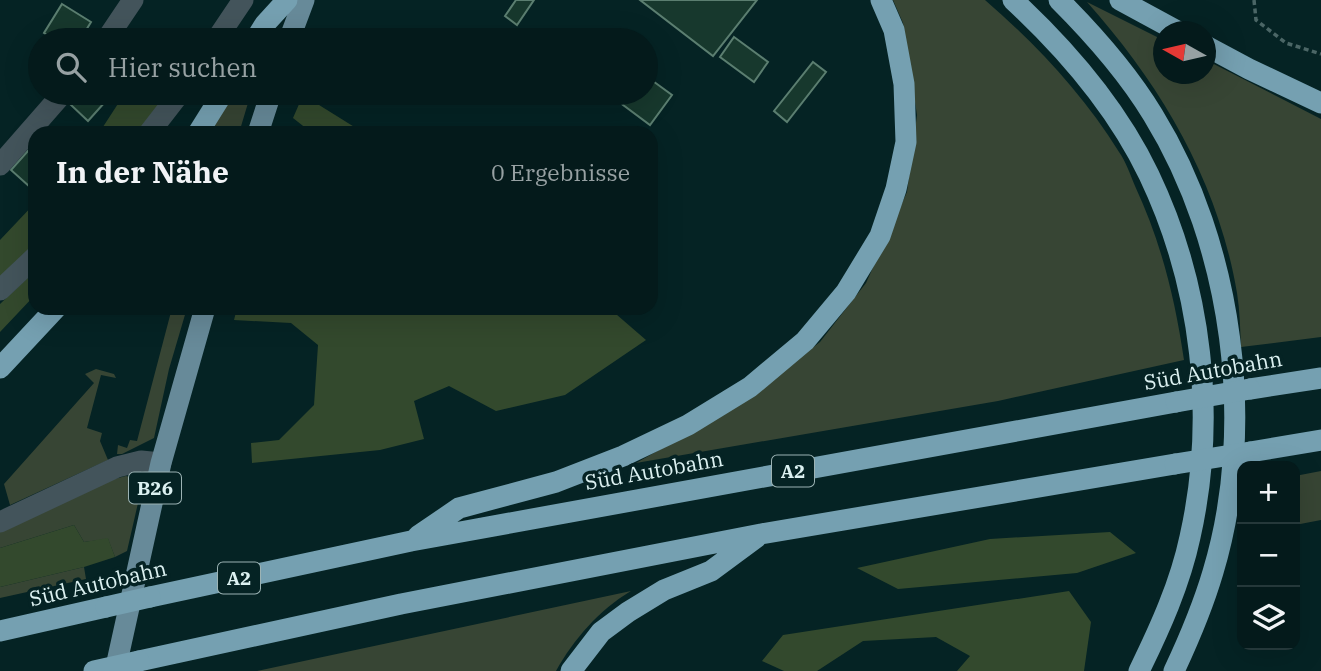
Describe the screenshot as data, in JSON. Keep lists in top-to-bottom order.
{
  "streets": {
    "highway": ["Süd Autobahn", "A2"],
    "main road": ["B26"]
  },
  "north": "left",
  "page": {
    "search": "Hier suchen",
    "heading": ["In der Nähe", "0 Ergebnisse"],
    "map_buttons": ["+", "−"]
  }
}
